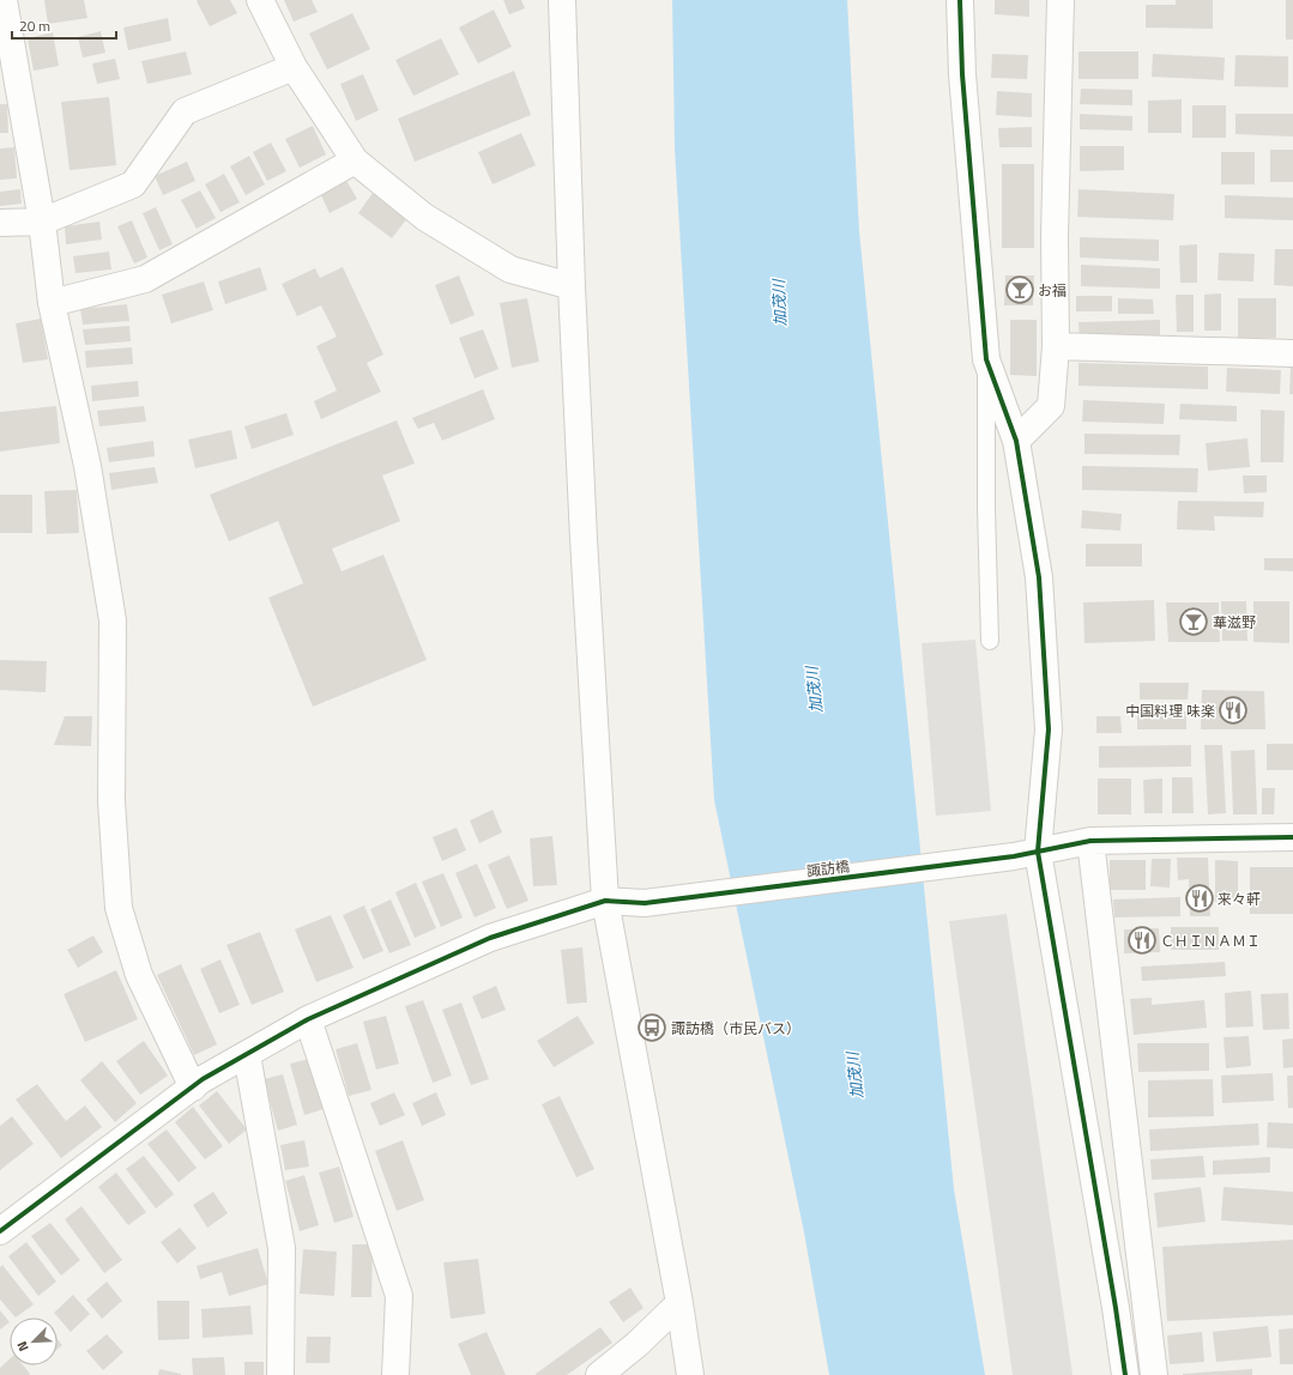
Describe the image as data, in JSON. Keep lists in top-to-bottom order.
{
  "streets": {
    "street": ["諏訪橋"]
  },
  "water": ["加茂川"],
  "places": {
    "bar": ["お福", "華滋野"],
    "restaurant": ["中国料理 味楽", "来々軒", "ＣＨＩＮＡＭＩ"],
    "bus stop": ["諏訪橋（市民バス）"]
  },
  "scale_bar": "20 m",
  "north": "bottom left"
}
